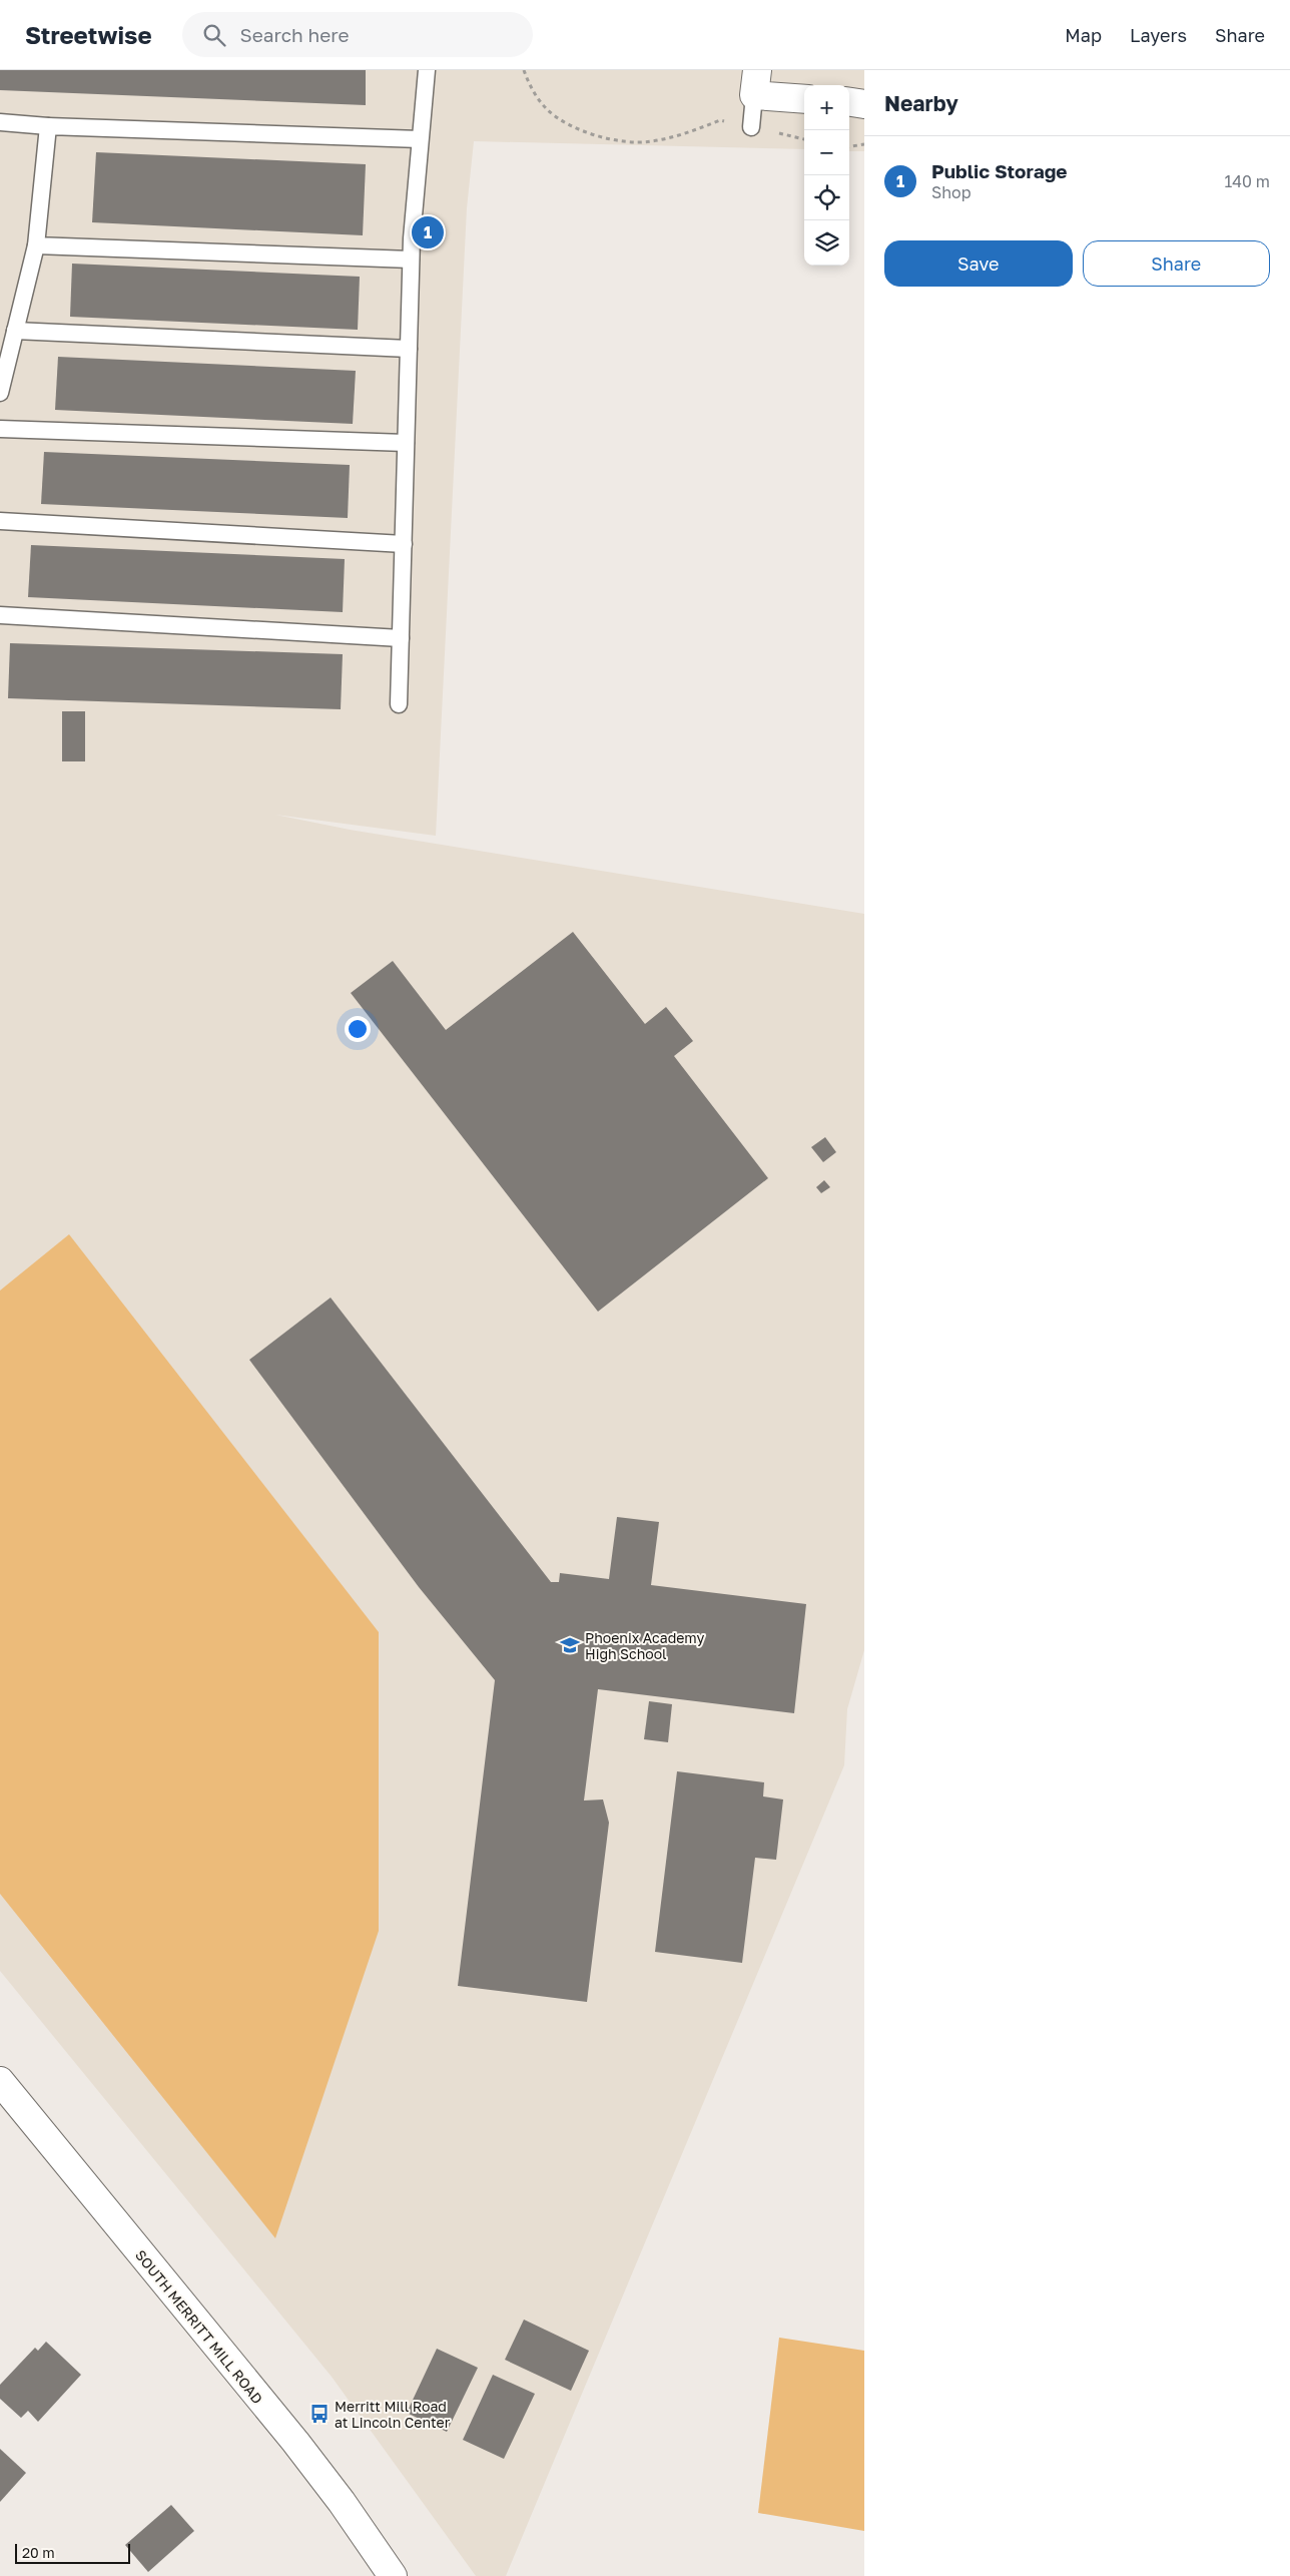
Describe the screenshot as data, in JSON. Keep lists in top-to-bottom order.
{
  "streets": {
    "street": ["SOUTH MERRITT MILL ROAD"]
  },
  "places": {
    "school or university": ["Phoenix Academy High School"],
    "bus stop": ["Merritt Mill Road at Lincoln Center"]
  },
  "scale_bar": "20 m",
  "page": {
    "header": "Streetwise",
    "search": "Search here",
    "nav": ["Map", "Layers", "Share"],
    "heading": "Nearby",
    "map_buttons": ["+", "−"],
    "list": [
      {
        "mark": "1",
        "name": "Public Storage",
        "note": "Shop",
        "value": "140 m"
      }
    ],
    "pins": "1",
    "buttons": ["Save", "Share"],
    "scale": "20 m"
  }
}
